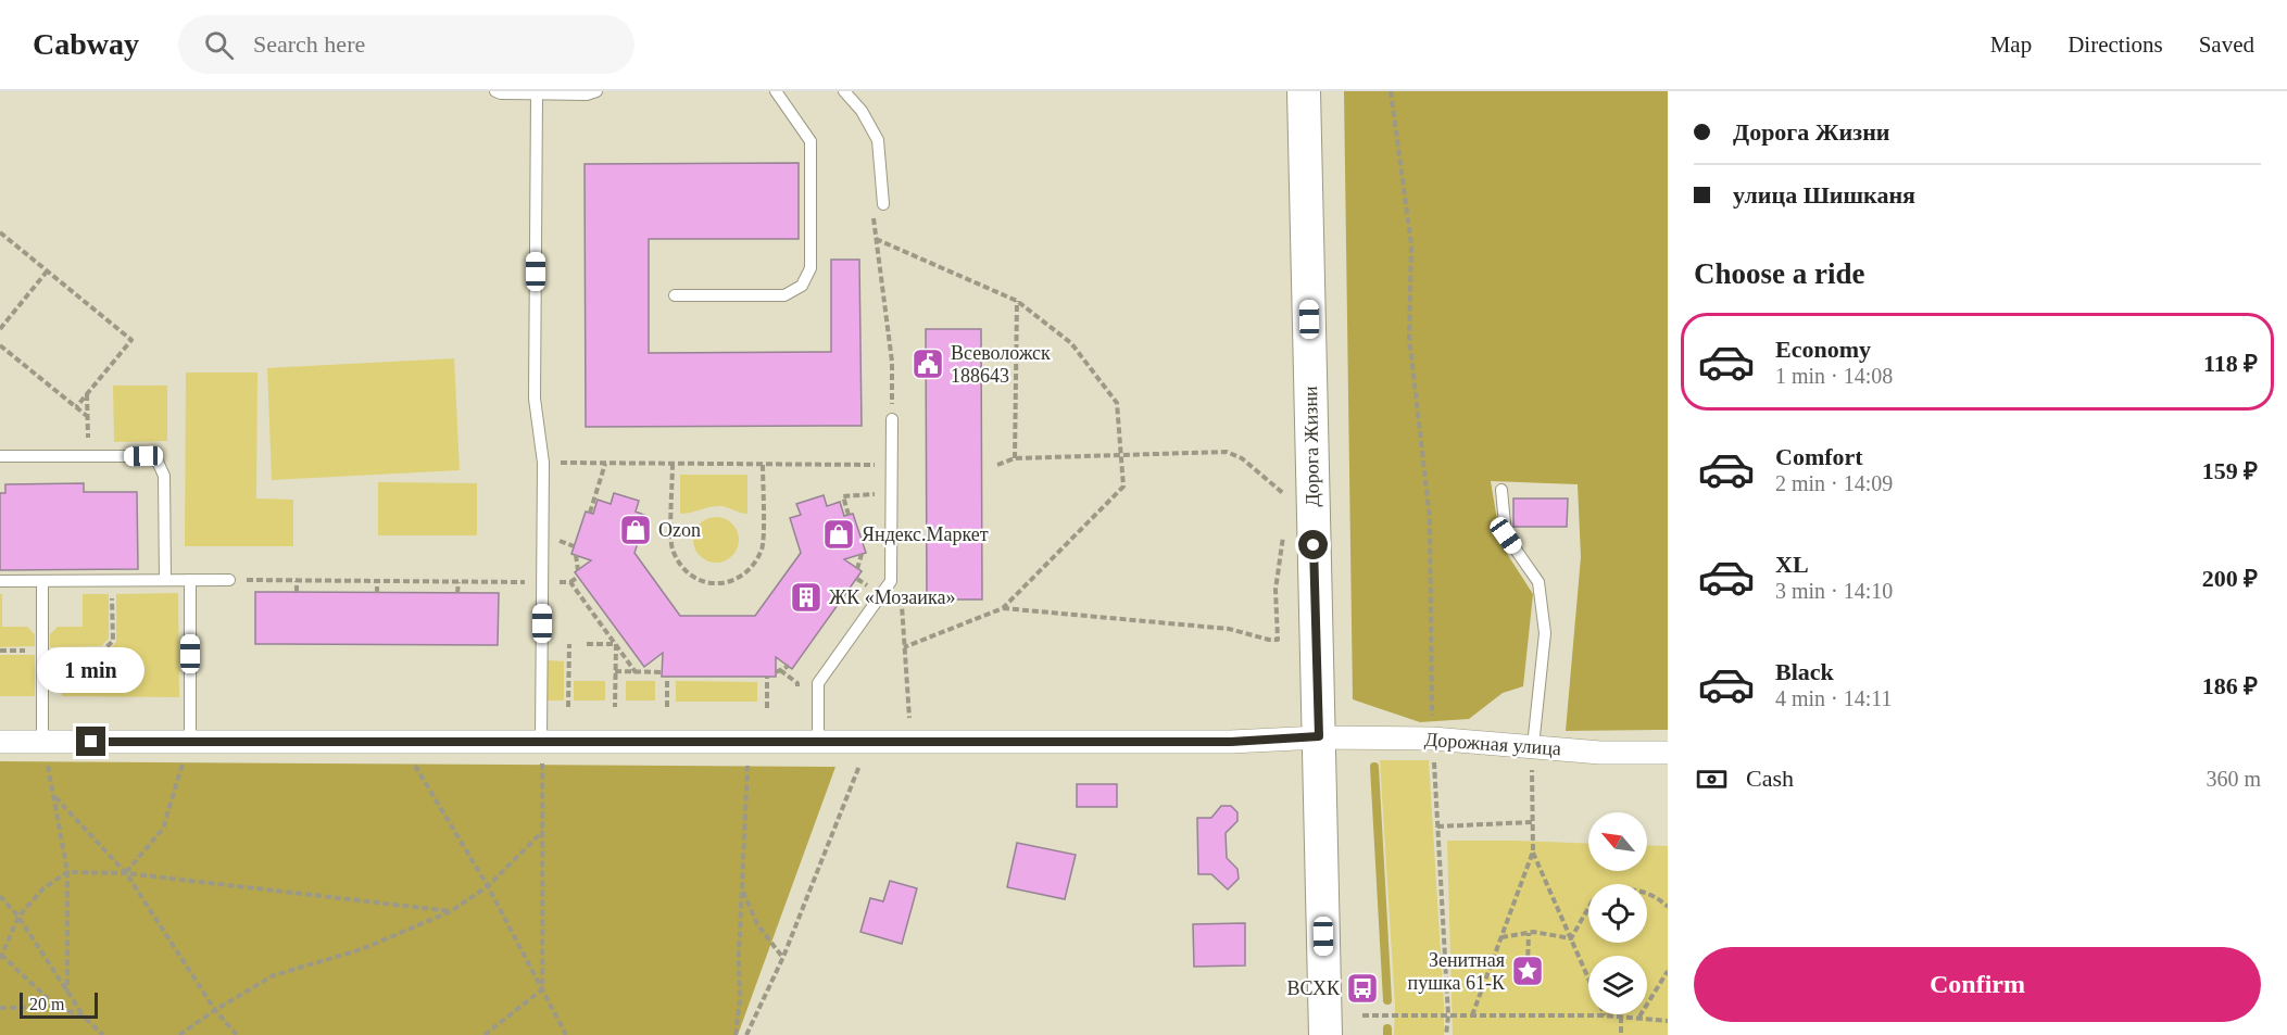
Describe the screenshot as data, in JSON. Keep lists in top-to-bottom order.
{
  "streets": {
    "main road": ["Дорога Жизни"],
    "street": ["Дорожная улица"]
  },
  "crossings": [
    ["Дорога Жизни", "Дорожная улица"]
  ],
  "places": {
    "public building": ["Всеволожск 188643"],
    "shop": ["Ozon", "Яндекс.Маркет"],
    "building": ["ЖК «Мозаика»"],
    "place": ["Зенитная пушка 61-К"],
    "bus stop": ["ВСХК"]
  },
  "scale_bar": "20 m",
  "north": "top left",
  "page": {
    "header": "Cabway",
    "search": "Search here",
    "nav": ["Map", "Directions", "Saved"],
    "banner": ["Дорога Жизни", "улица Шишканя"],
    "heading": "Choose a ride",
    "list": [
      {
        "name": "Economy",
        "note": "1 min · 14:08",
        "value": "118 ₽"
      },
      {
        "name": "Comfort",
        "note": "2 min · 14:09",
        "value": "159 ₽"
      },
      {
        "name": "XL",
        "note": "3 min · 14:10",
        "value": "200 ₽"
      },
      {
        "name": "Black",
        "note": "4 min · 14:11",
        "value": "186 ₽"
      }
    ],
    "bubble": "1 min",
    "pay": ["Cash", "360 m"],
    "buttons": "Confirm",
    "scale": "20 m"
  }
}
